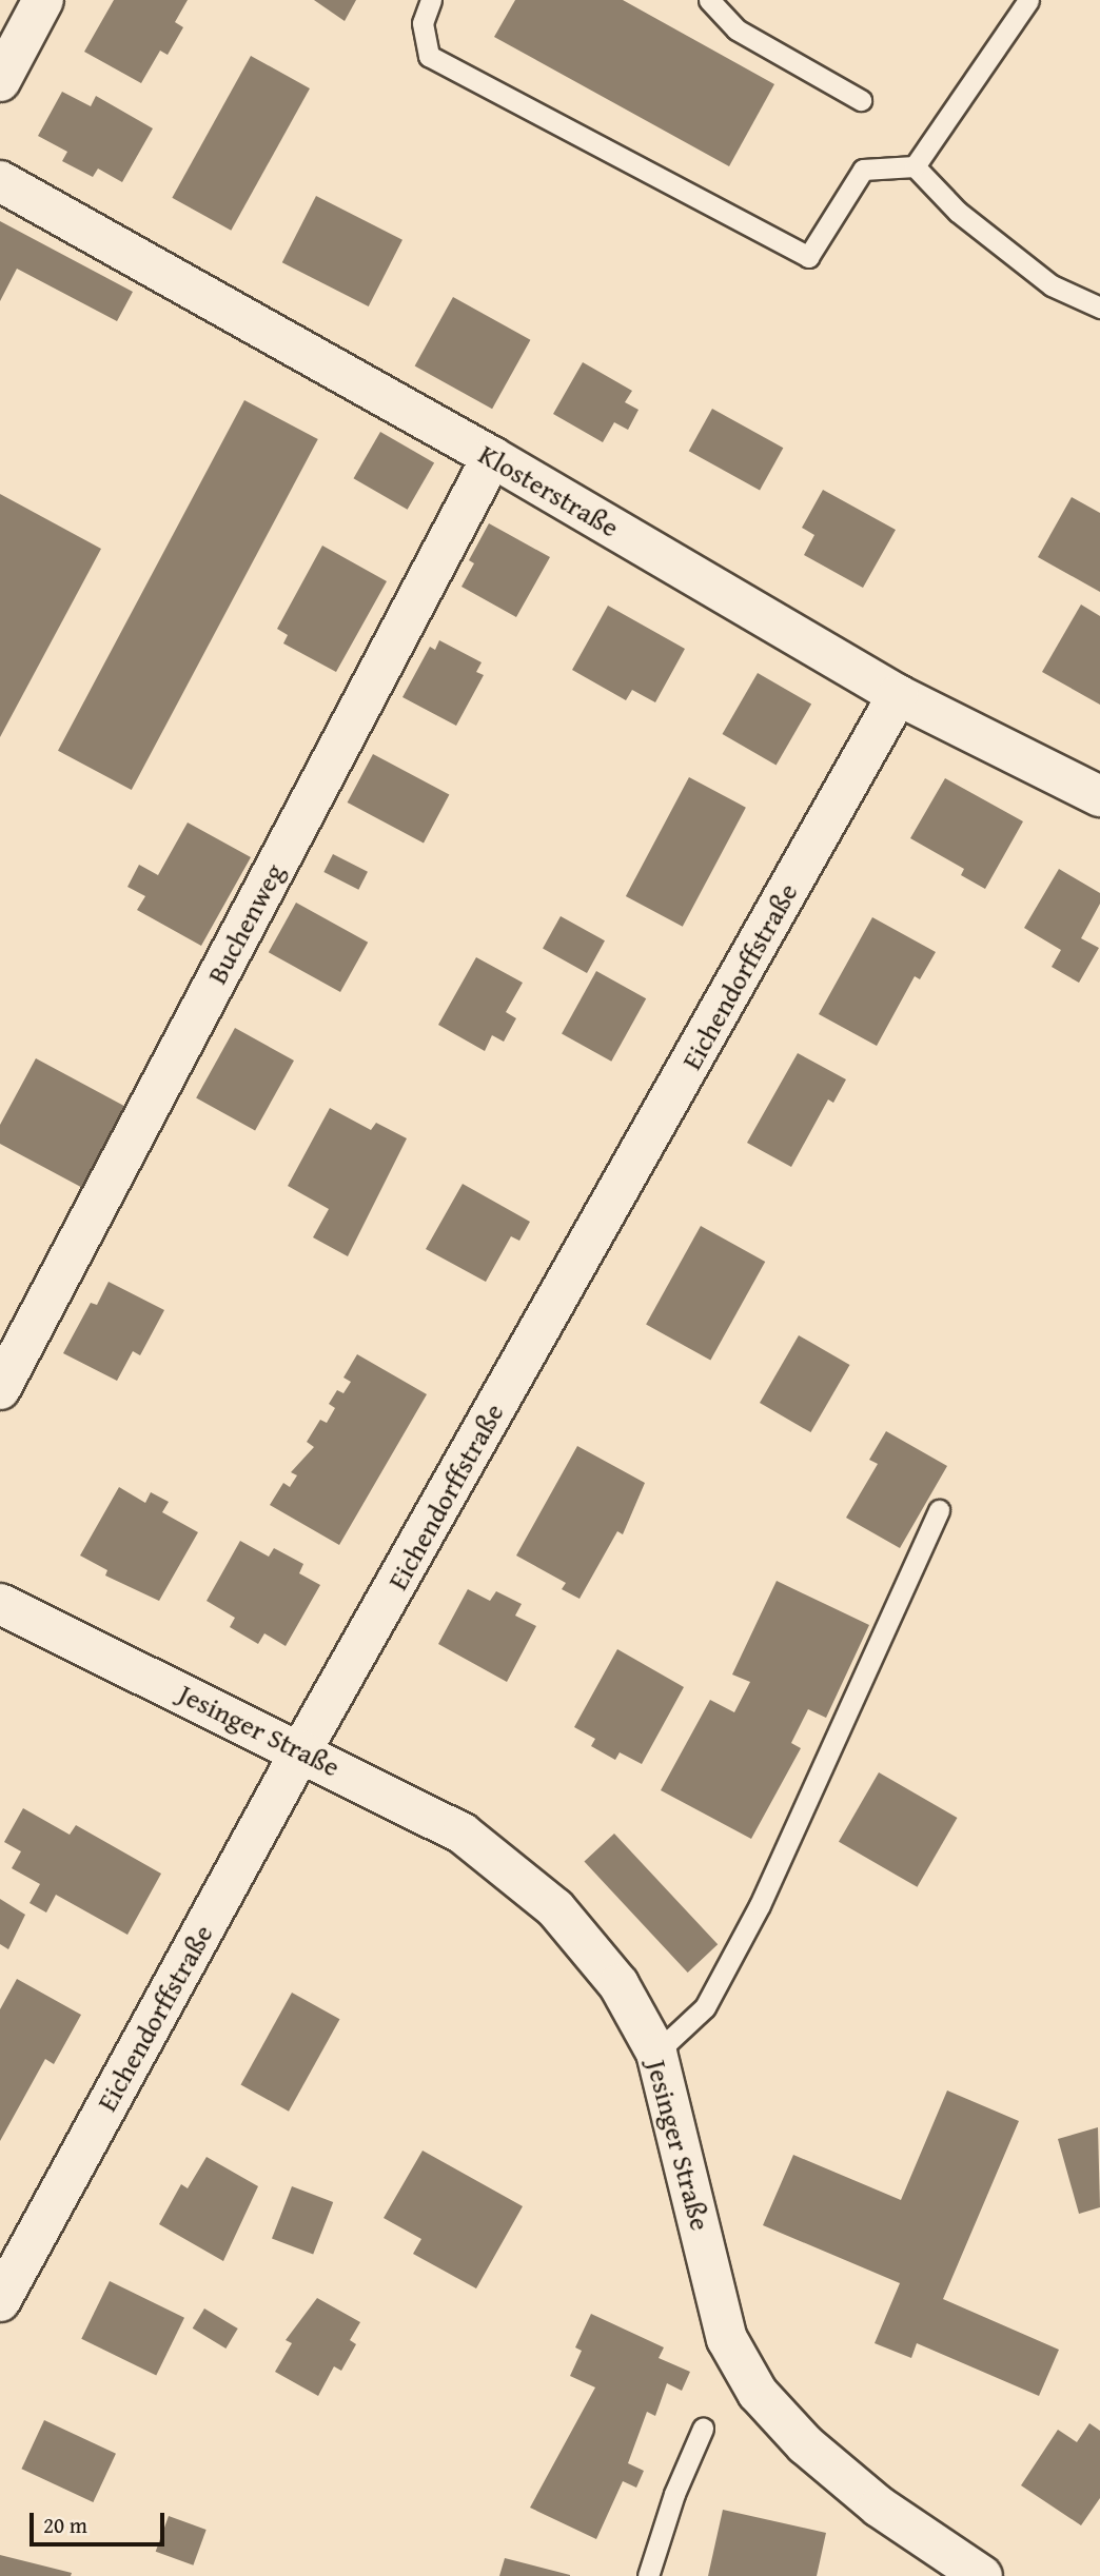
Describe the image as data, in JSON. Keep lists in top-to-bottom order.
{
  "streets": {
    "street": [
      "Klosterstraße",
      "Buchenweg",
      "Eichendorffstraße",
      "Jesinger Straße"
    ]
  },
  "crossings": [
    ["Klosterstraße", "Buchenweg"],
    ["Klosterstraße", "Eichendorffstraße"],
    ["Eichendorffstraße", "Jesinger Straße"]
  ],
  "scale_bar": "20 m"
}
